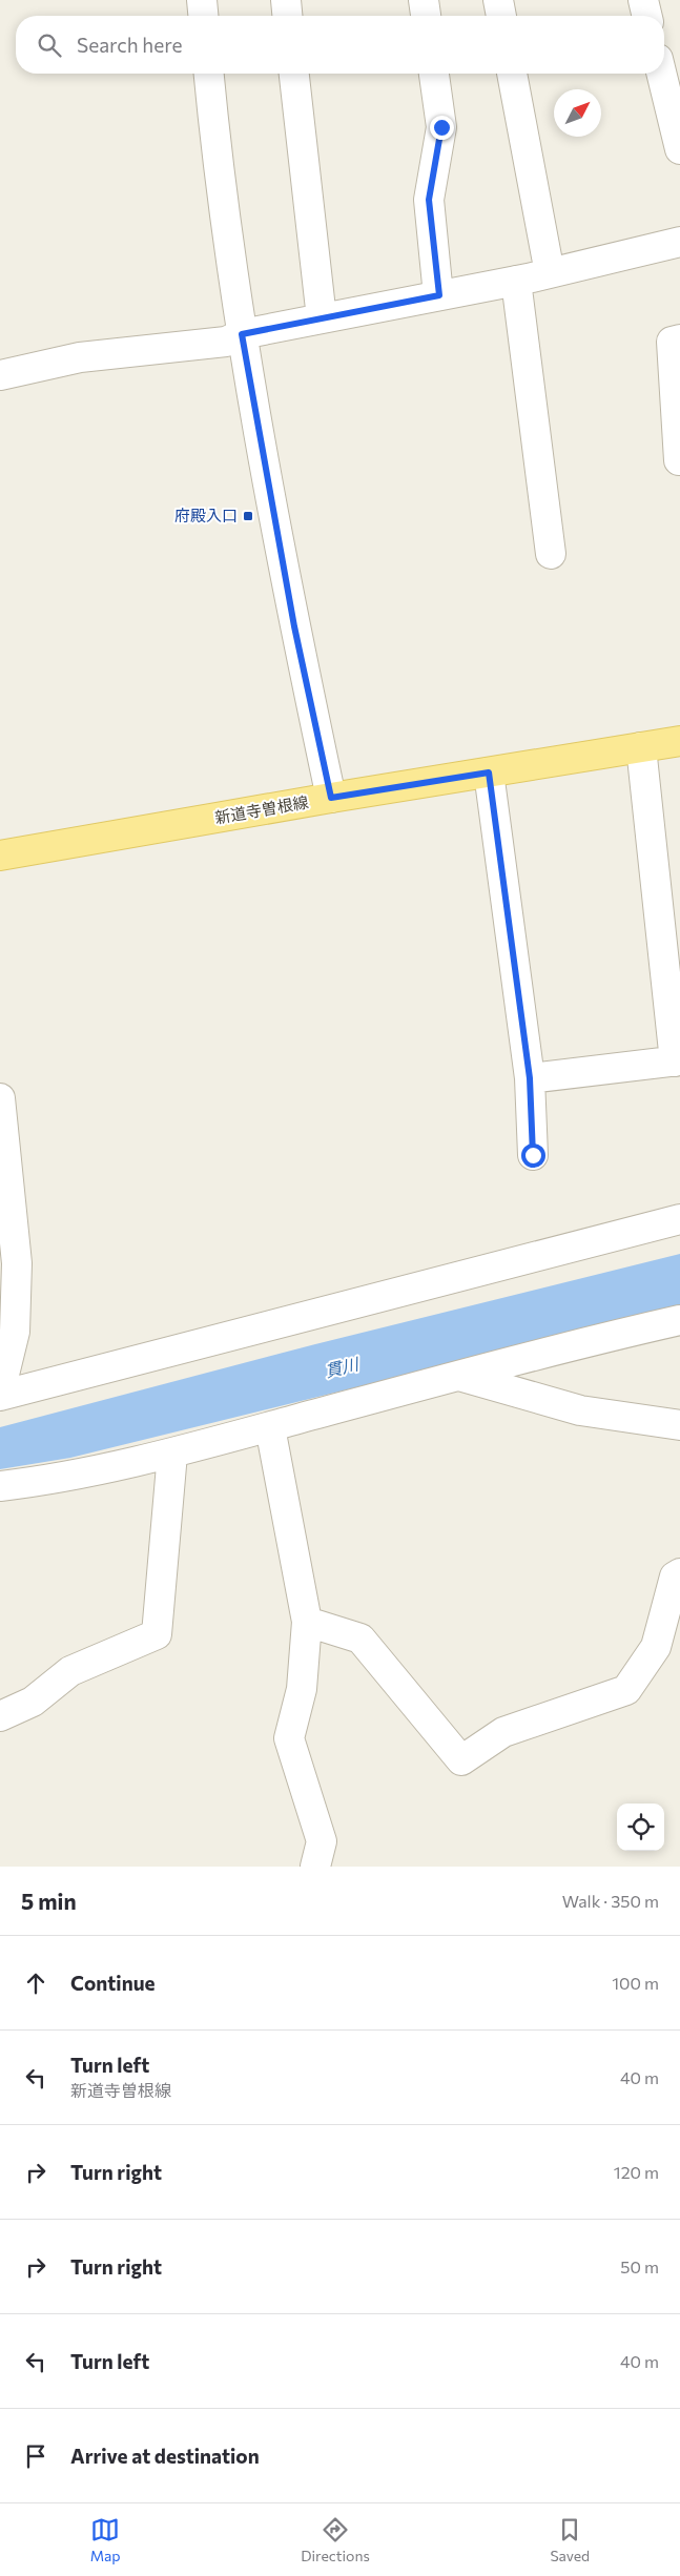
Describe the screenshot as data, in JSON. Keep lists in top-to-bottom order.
{
  "streets": {
    "main road": ["新道寺曽根線"]
  },
  "water": ["貫川"],
  "places": {
    "transit": ["府殿入口"]
  },
  "north": "top right",
  "page": {
    "search": "Search here",
    "heading": ["5 min", "Walk · 350 m"],
    "list": [
      ["Continue", "100 m"],
      ["Turn left", "新道寺曽根線", "40 m"],
      ["Turn right", "120 m"],
      ["Turn right", "50 m"],
      ["Turn left", "40 m"],
      "Arrive at destination"
    ],
    "nav": ["Map", "Directions", "Saved"]
  }
}
